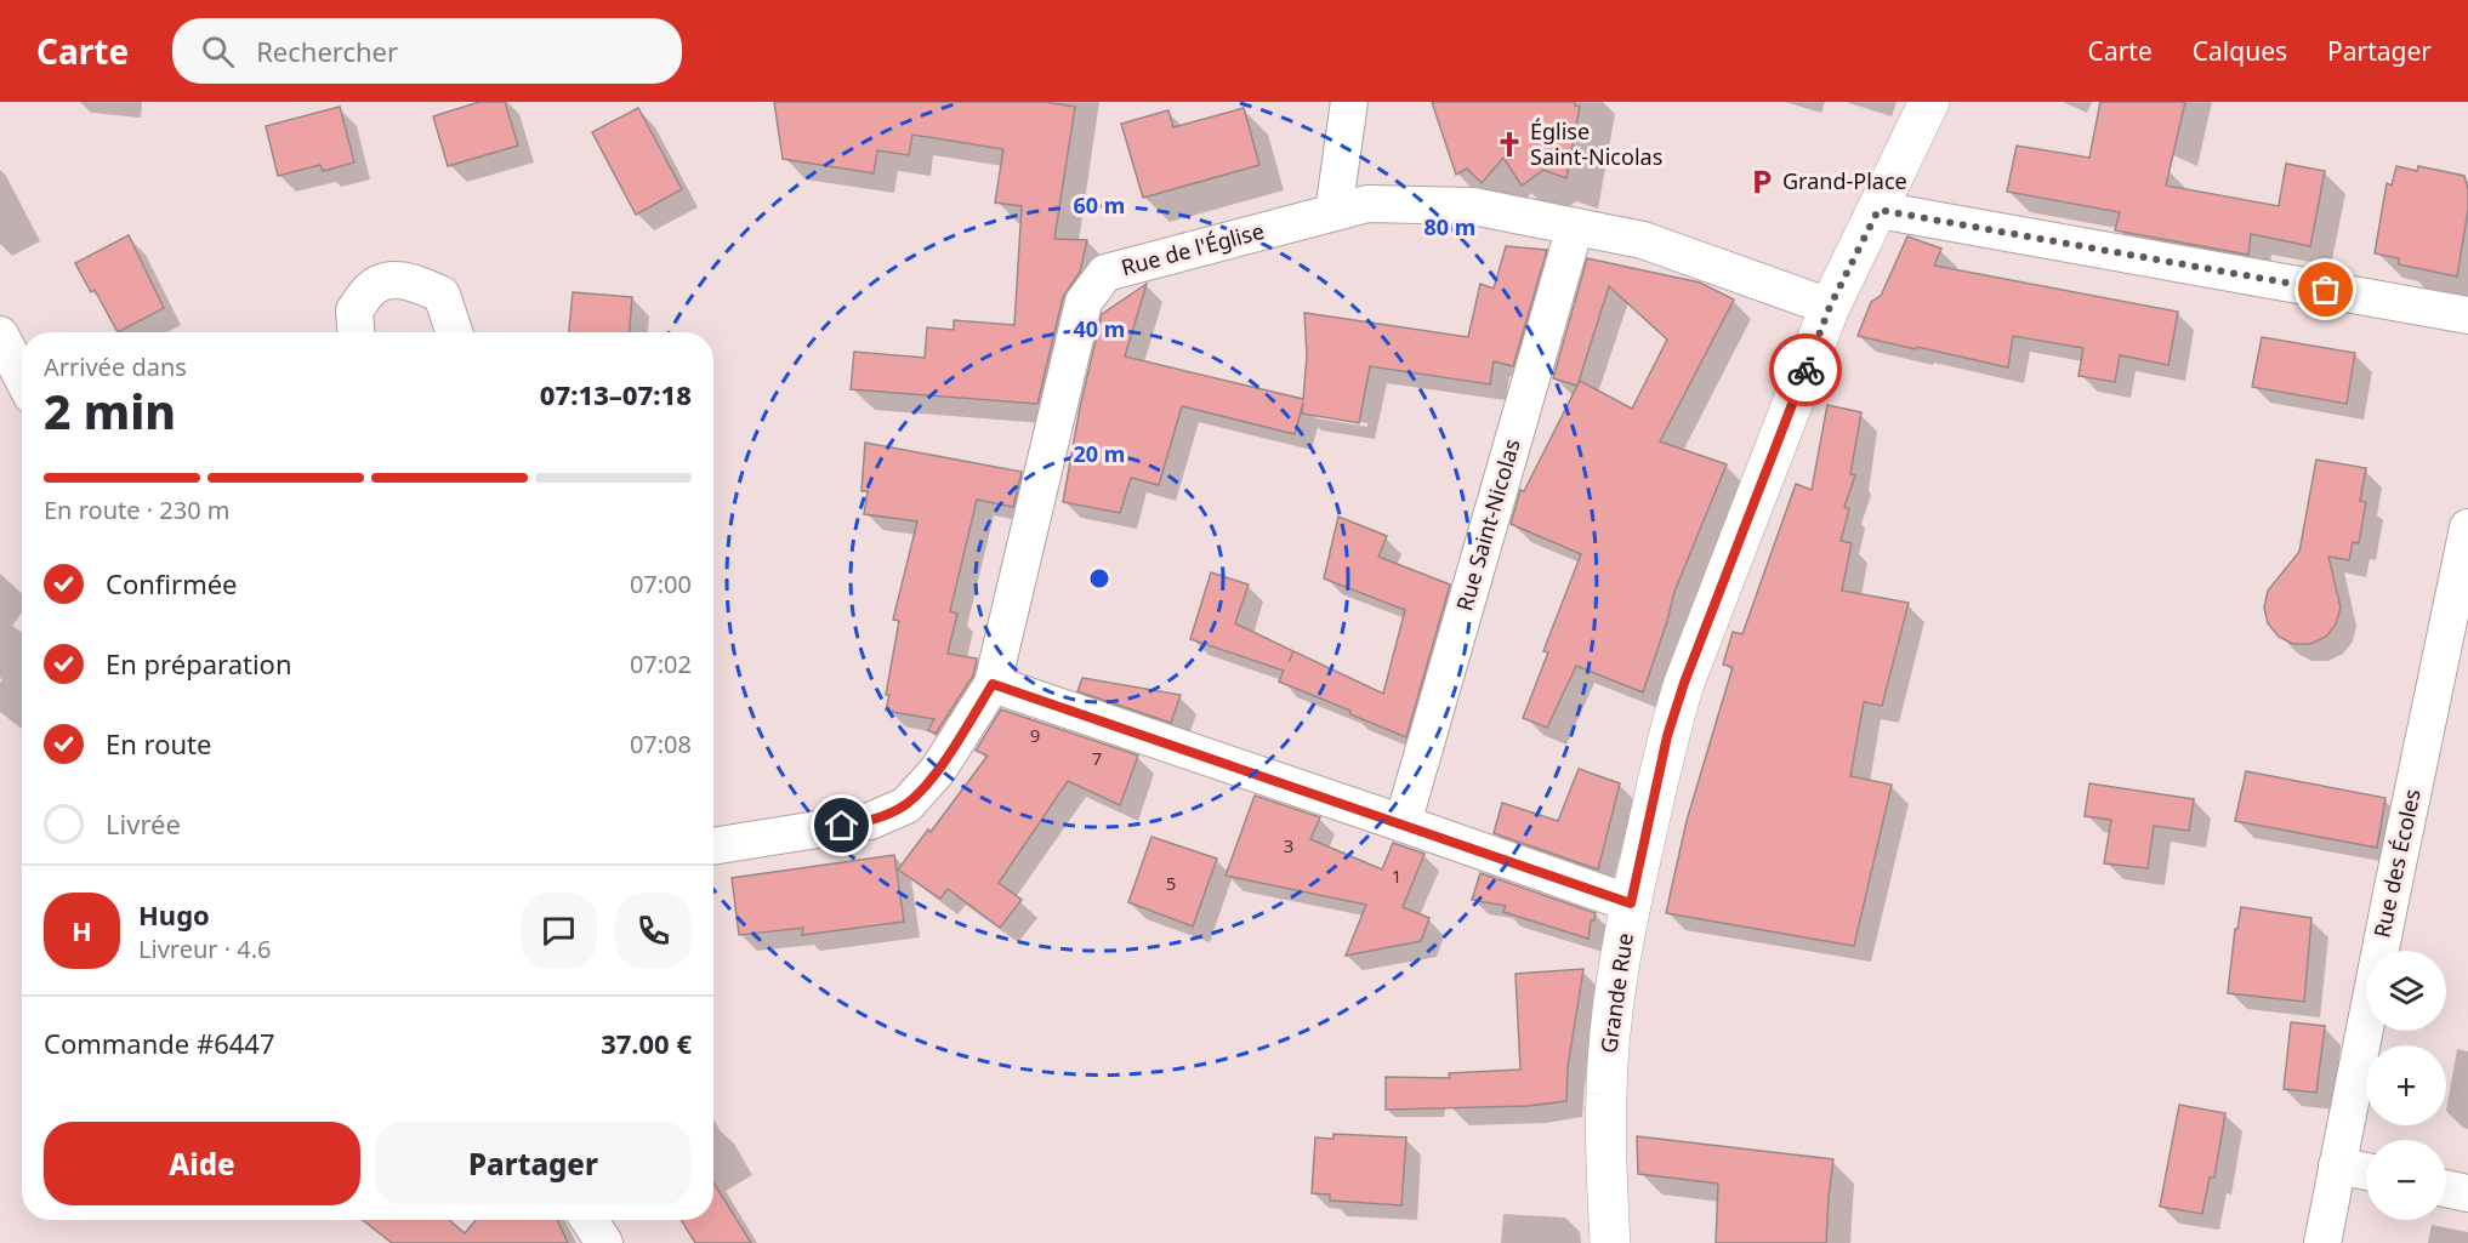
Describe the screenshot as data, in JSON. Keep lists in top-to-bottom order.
{
  "streets": {
    "street": [
      "Rue de l'Église",
      "Rue Saint-Nicolas",
      "Rue des Écoles",
      "Grande Rue"
    ]
  },
  "crossings": [
    ["Rue de l'Église", "Rue Saint-Nicolas"],
    ["Rue de l'Église", "Grande Rue"]
  ],
  "places": {
    "church": ["Église Saint-Nicolas"],
    "parking": ["Grand-Place"]
  },
  "house_numbers": [
    "9",
    "7",
    "3",
    "1",
    "5"
  ],
  "page": {
    "header": "Carte",
    "search": "Rechercher",
    "nav": ["Carte", "Calques", "Partager"],
    "heading": ["2 min", "Arrivée dans", "07:13–07:18"],
    "panel": [
      "Hugo",
      "Livreur · 4.6",
      "Commande #6447",
      "37.00 €"
    ],
    "bar": "En route · 230 m",
    "list": [
      ["Confirmée", "07:00"],
      ["En préparation", "07:02"],
      ["En route", "07:08"],
      "Livrée"
    ],
    "round": "H",
    "map_buttons": ["+", "−"],
    "buttons": ["Aide", "Partager"]
  },
  "rings": [
    "60 m",
    "80 m",
    "40 m",
    "20 m"
  ]
}
